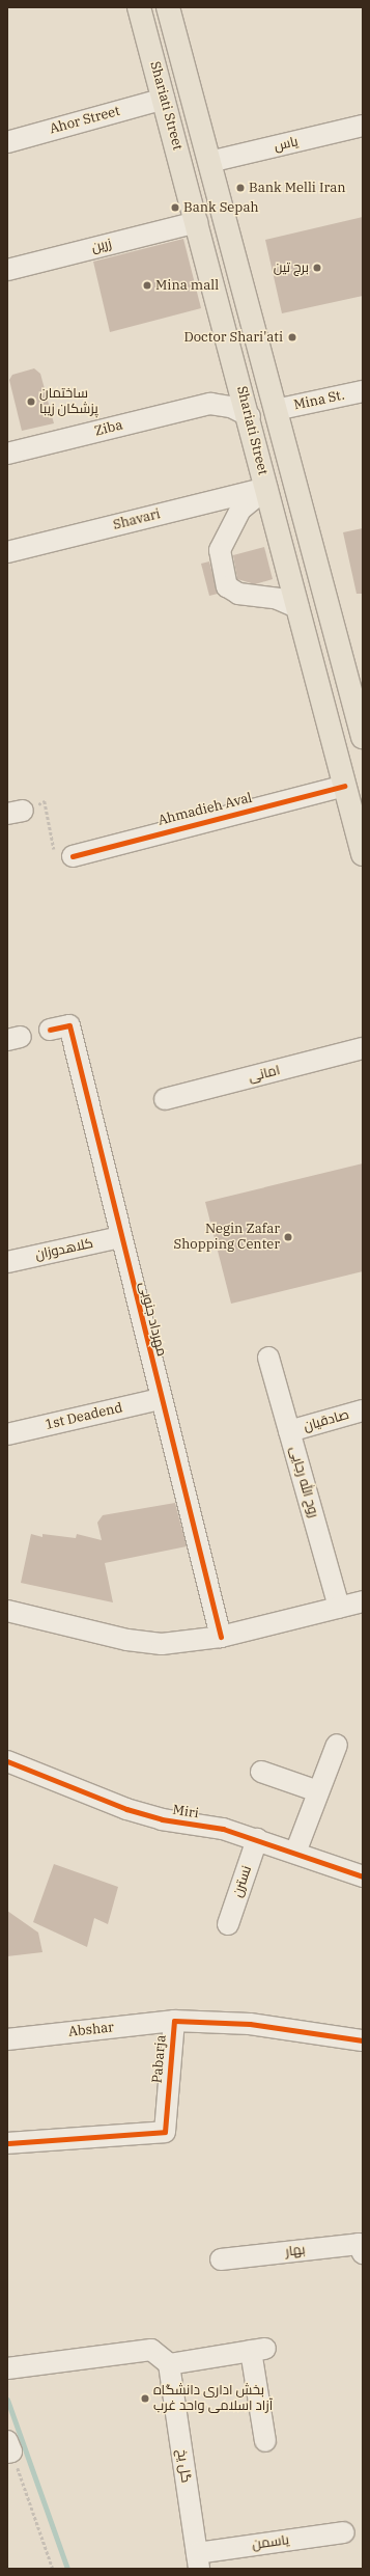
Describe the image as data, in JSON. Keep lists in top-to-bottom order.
{
  "streets": {
    "main road": ["Shariati Street"],
    "street": [
      "Ahor Street",
      "یاس",
      "زرین",
      "Mina St.",
      "Ziba",
      "Shavari",
      "Ahmadieh Aval",
      "امانی",
      "کلاهدوزان",
      "مهرداد جنوبی",
      "1st Deadend",
      "صادقیان",
      "روح الله رجایی",
      "Miri",
      "نسترن",
      "Abshar",
      "Pabarja",
      "بهار",
      "گل یخ",
      "یاسمن"
    ]
  },
  "crossings": [
    ["Shariati Street", "Ahor Street"],
    ["Shariati Street", "یاس"],
    ["Shariati Street", "زرین"],
    ["Shariati Street", "Mina St."],
    ["Shariati Street", "Ziba"],
    ["Shariati Street", "Shavari"],
    ["Shariati Street", "Ahmadieh Aval"],
    ["کلاهدوزان", "مهرداد جنوبی"],
    ["مهرداد جنوبی", "1st Deadend"],
    ["صادقیان", "روح الله رجایی"],
    ["Miri", "نسترن"],
    ["Abshar", "Pabarja"],
    ["گل یخ", "یاسمن"]
  ],
  "places": [
    "Bank Melli Iran",
    "Bank Sepah",
    "برج تین",
    "Mina mall",
    "Doctor Shari'ati",
    "ساختمان پزشکان زیبا",
    "Negin Zafar Shopping Center",
    "بخش اداری دانشگاه آزاد اسلامی واحد غرب"
  ]
}
